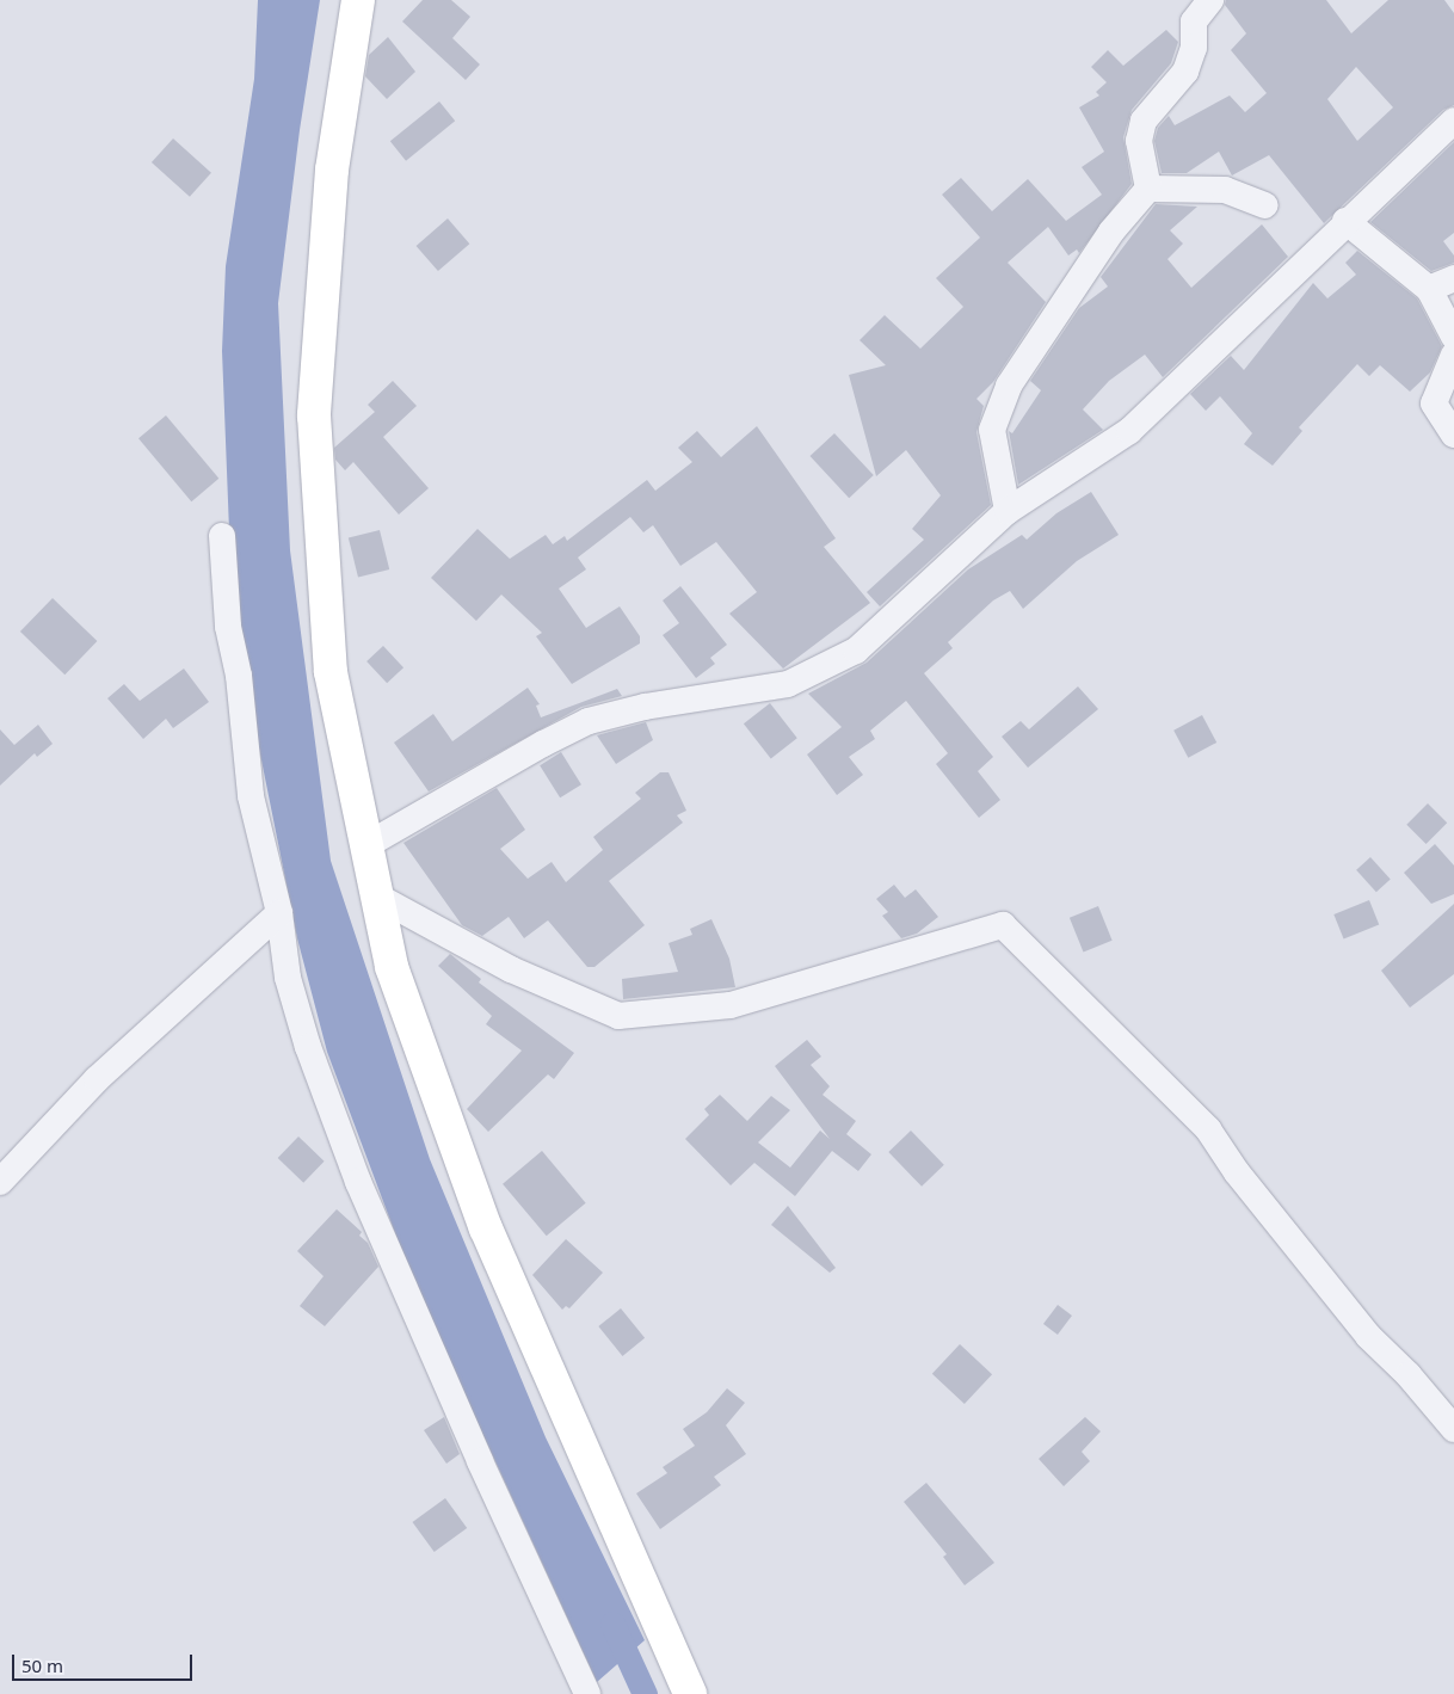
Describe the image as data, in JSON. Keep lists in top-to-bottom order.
{
  "scale_bar": "50 m"
}
